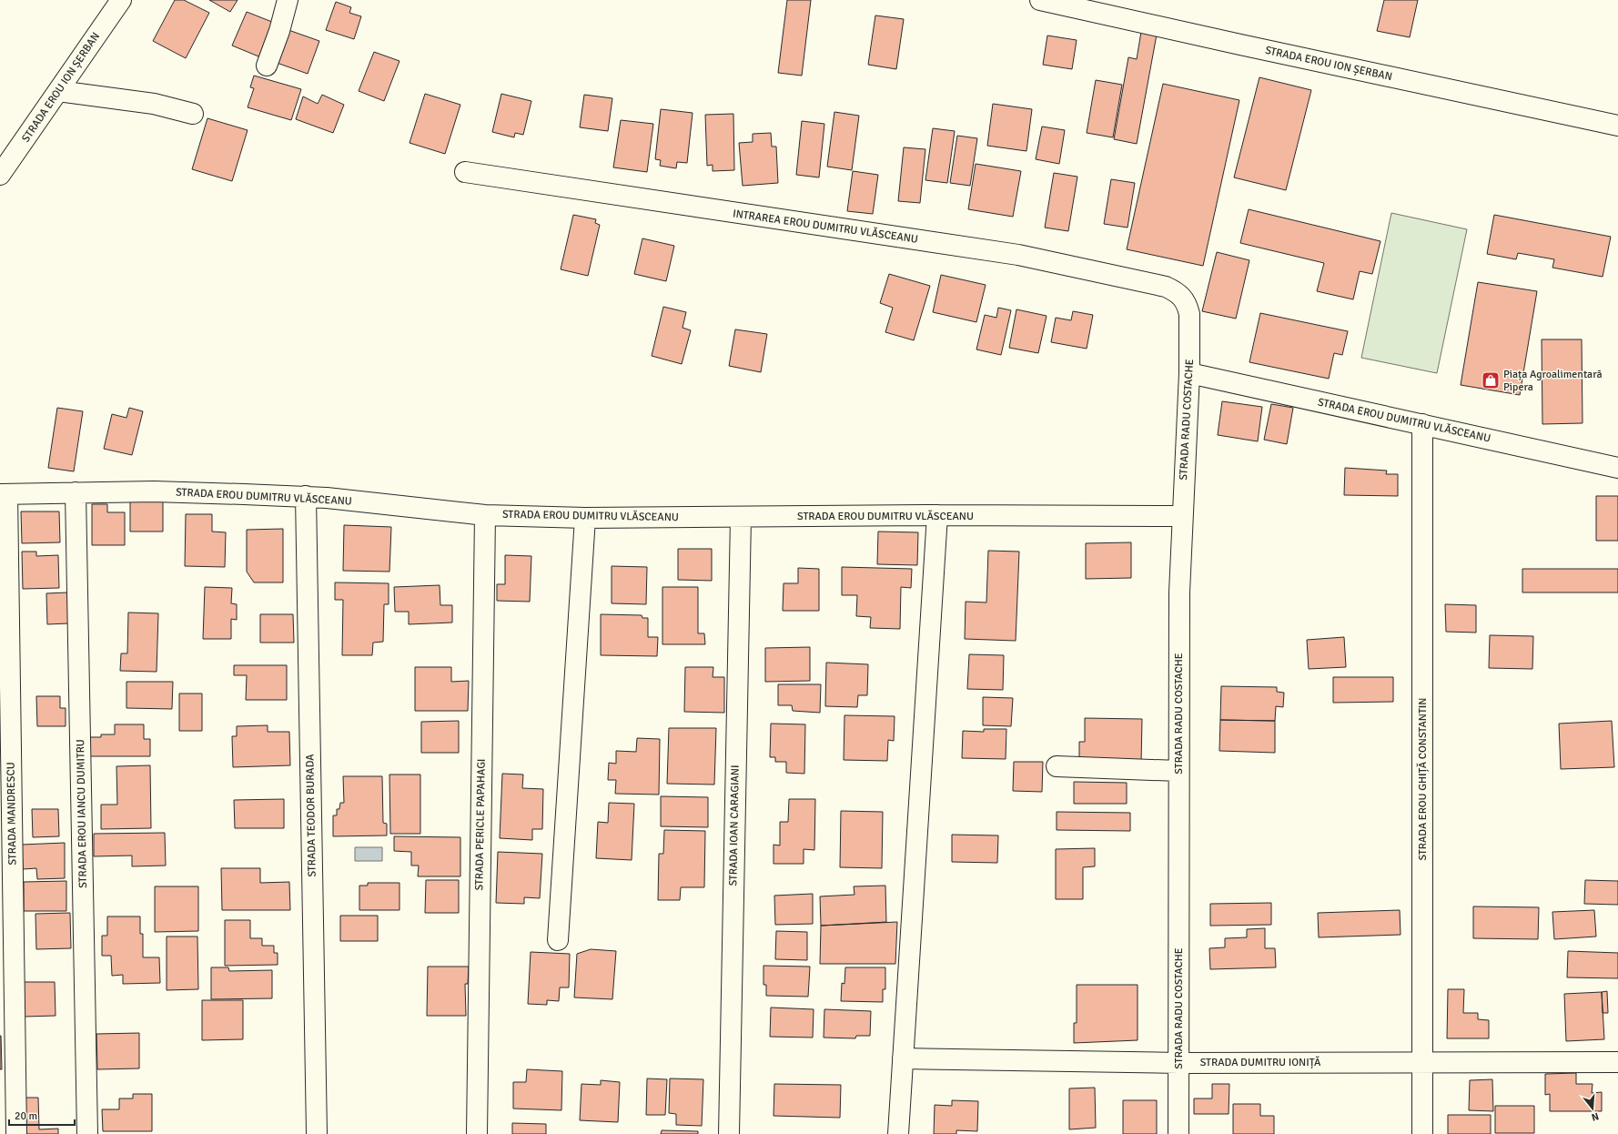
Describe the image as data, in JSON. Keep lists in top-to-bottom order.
{
  "streets": {
    "street": [
      "STRADA EROU ION ȘERBAN",
      "INTRAREA EROU DUMITRU VLĂSCEANU",
      "STRADA RADU COSTACHE",
      "STRADA EROU DUMITRU VLĂSCEANU",
      "STRADA EROU GHIȚĂ CONSTANTIN",
      "STRADA MANDRESCU",
      "STRADA EROU IANCU DUMITRU",
      "STRADA TEODOR BURADA",
      "STRADA PERICLE PAPAHAGI",
      "STRADA IOAN CARAGIANI",
      "STRADA DUMITRU IONIȚĂ"
    ]
  },
  "crossings": [
    ["INTRAREA EROU DUMITRU VLĂSCEANU", "STRADA RADU COSTACHE"],
    ["STRADA RADU COSTACHE", "STRADA EROU DUMITRU VLĂSCEANU"],
    ["STRADA RADU COSTACHE", "STRADA DUMITRU IONIȚĂ"],
    ["STRADA EROU DUMITRU VLĂSCEANU", "STRADA EROU GHIȚĂ CONSTANTIN"],
    ["STRADA EROU DUMITRU VLĂSCEANU", "STRADA MANDRESCU"],
    ["STRADA EROU DUMITRU VLĂSCEANU", "STRADA EROU IANCU DUMITRU"],
    ["STRADA EROU DUMITRU VLĂSCEANU", "STRADA TEODOR BURADA"],
    ["STRADA EROU DUMITRU VLĂSCEANU", "STRADA PERICLE PAPAHAGI"],
    ["STRADA EROU DUMITRU VLĂSCEANU", "STRADA IOAN CARAGIANI"],
    ["STRADA EROU GHIȚĂ CONSTANTIN", "STRADA DUMITRU IONIȚĂ"]
  ],
  "places": {
    "shop": ["Piața Agroalimentară Pipera"]
  },
  "scale_bar": "20 m",
  "north": "bottom"
}
